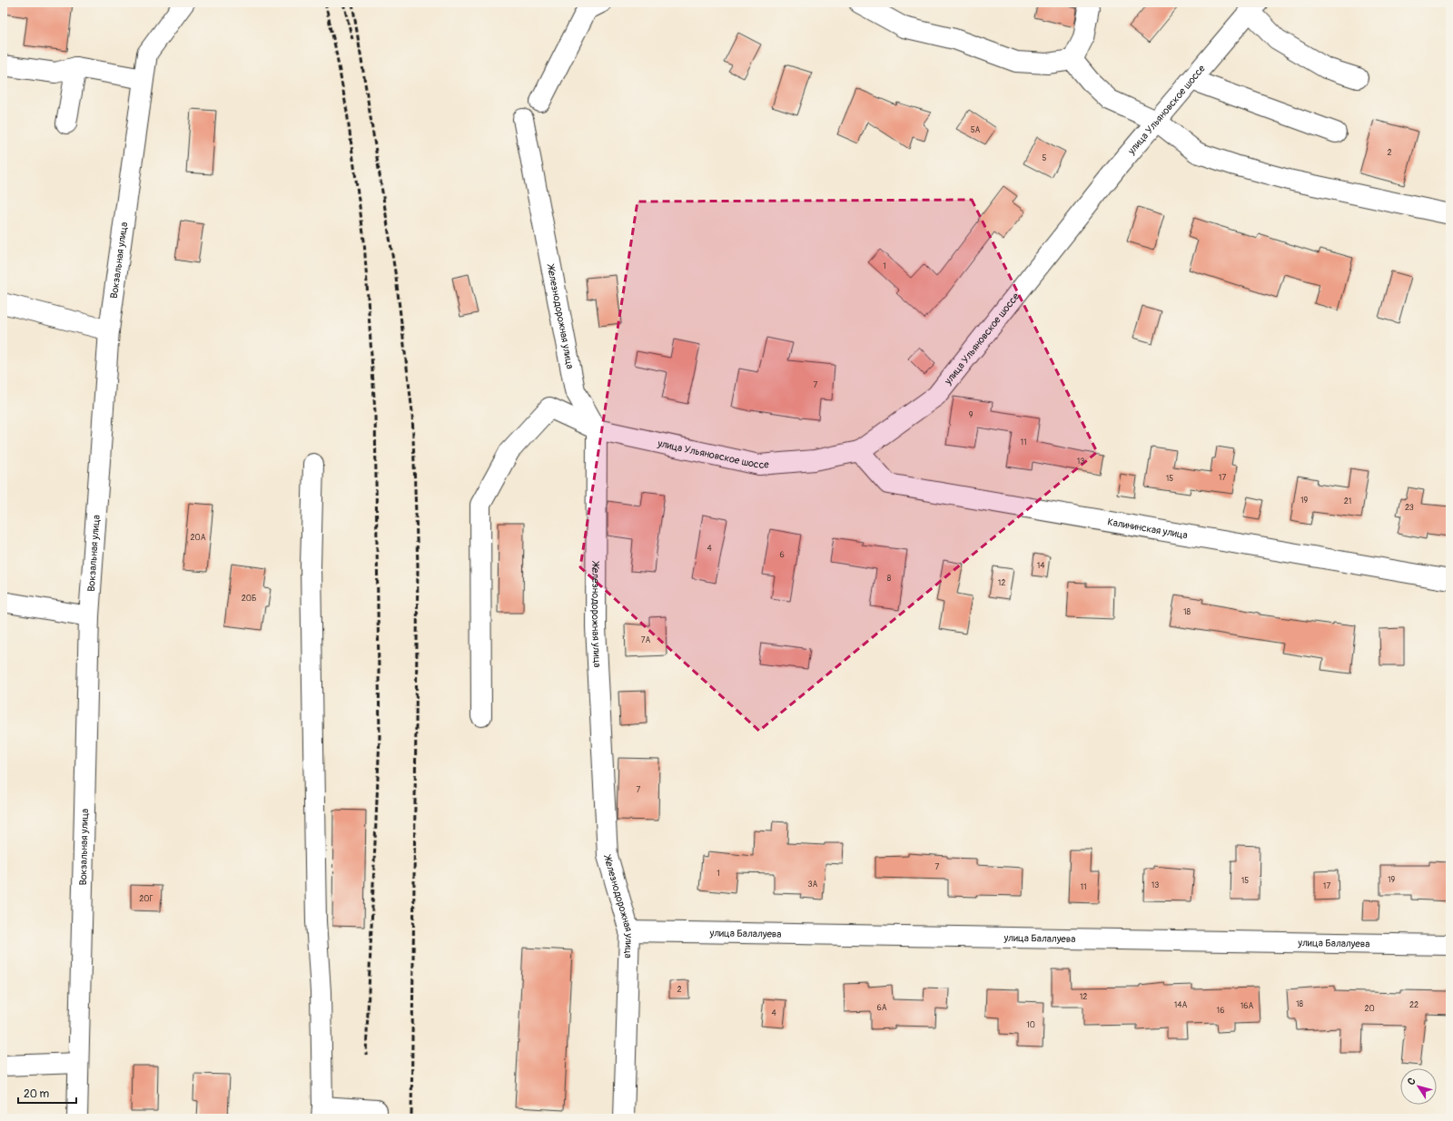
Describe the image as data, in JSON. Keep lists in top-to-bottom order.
{
  "streets": {
    "street": [
      "улица Ульяновское шоссе",
      "Вокзальная улица",
      "Железнодорожная улица",
      "Калининская улица",
      "улица Балалуева"
    ]
  },
  "crossings": [
    ["улица Ульяновское шоссе", "Железнодорожная улица"],
    ["улица Ульяновское шоссе", "Калининская улица"],
    ["Железнодорожная улица", "улица Балалуева"]
  ],
  "house_numbers": [
    "5А",
    "2",
    "5",
    "1",
    "7",
    "9",
    "11",
    "13",
    "17",
    "15",
    "19",
    "21",
    "23",
    "20А",
    "4",
    "6",
    "14",
    "8",
    "12",
    "20Б",
    "18",
    "7А",
    "7",
    "7",
    "1",
    "19",
    "15",
    "3А",
    "13",
    "17",
    "11",
    "20Г",
    "2",
    "12",
    "18",
    "14А",
    "22",
    "16А",
    "6А",
    "20",
    "16",
    "4",
    "10"
  ],
  "scale_bar": "20 m",
  "north": "top left"
}
